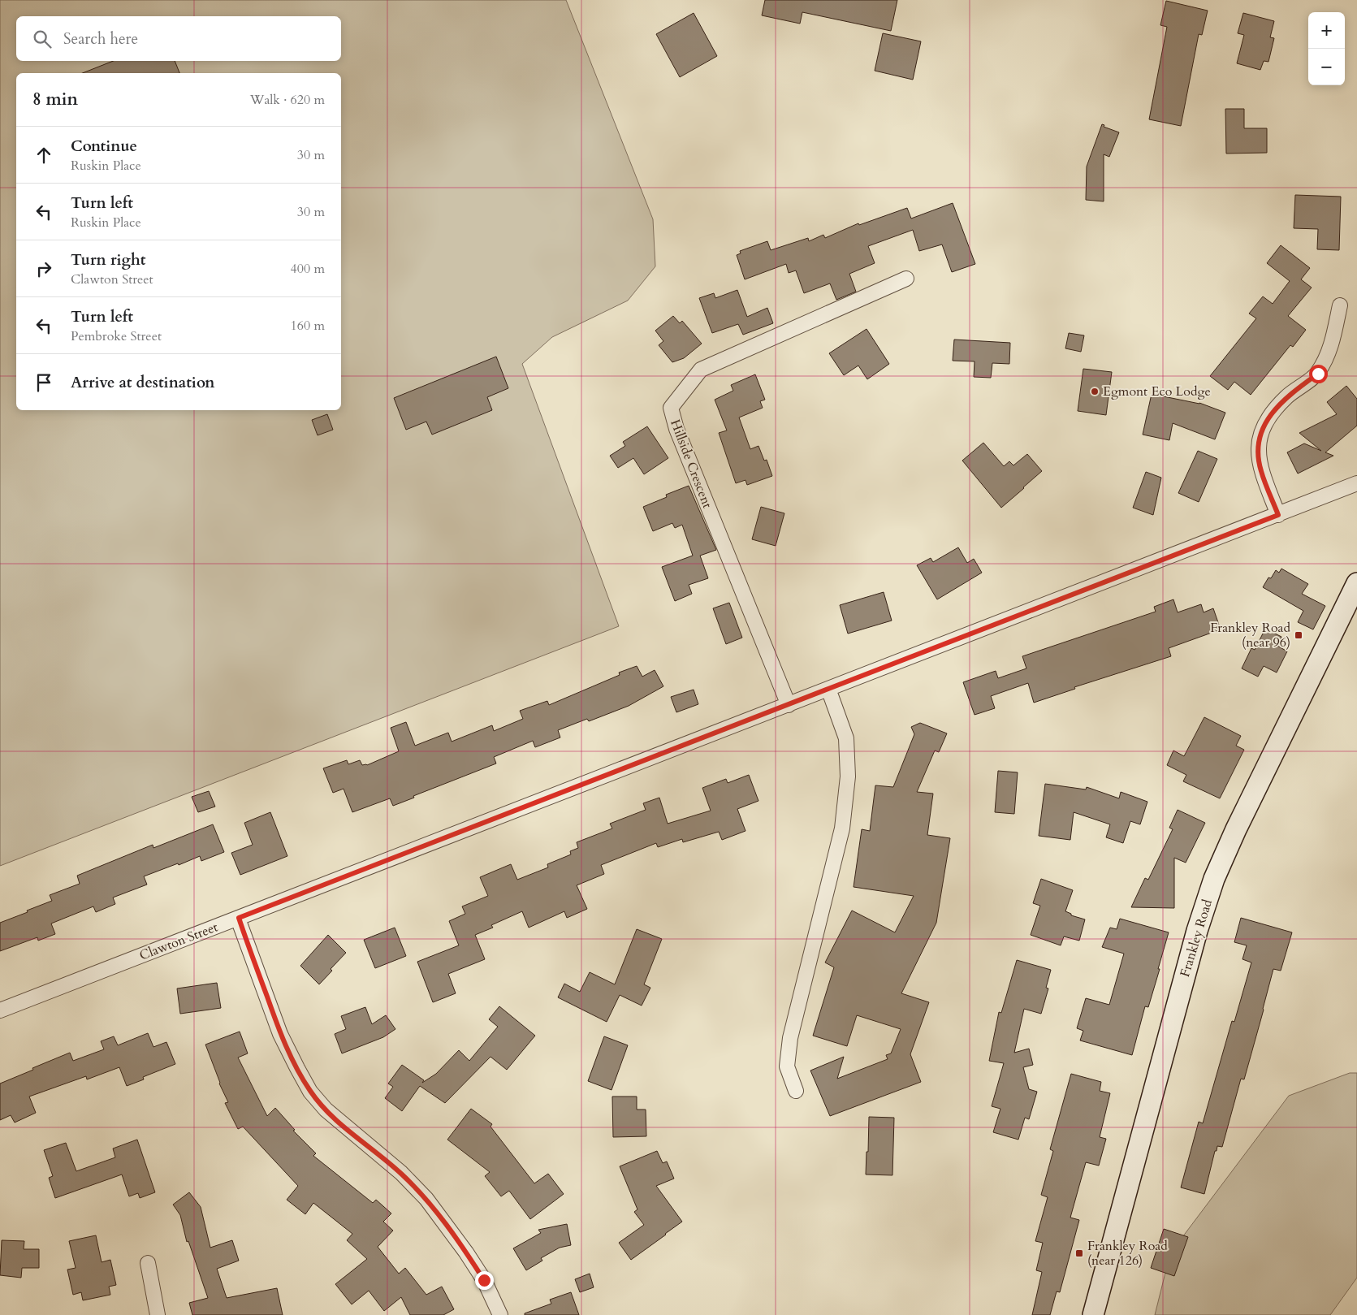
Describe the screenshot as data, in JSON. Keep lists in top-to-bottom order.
{
  "streets": {
    "street": ["Hillside Crescent", "Frankley Road", "Clawton Street"]
  },
  "crossings": [
    ["Hillside Crescent", "Clawton Street"]
  ],
  "places": {
    "other": ["Egmont Eco Lodge"],
    "transit": ["Frankley Road (near 96)", "Frankley Road (near 126)"]
  },
  "page": {
    "map_buttons": ["+", "−"],
    "search": "Search here",
    "heading": ["8 min", "Walk · 620 m"],
    "list": [
      ["Continue", "Ruskin Place", "30 m"],
      ["Turn left", "Ruskin Place", "30 m"],
      ["Turn right", "Clawton Street", "400 m"],
      ["Turn left", "Pembroke Street", "160 m"],
      "Arrive at destination"
    ]
  }
}
